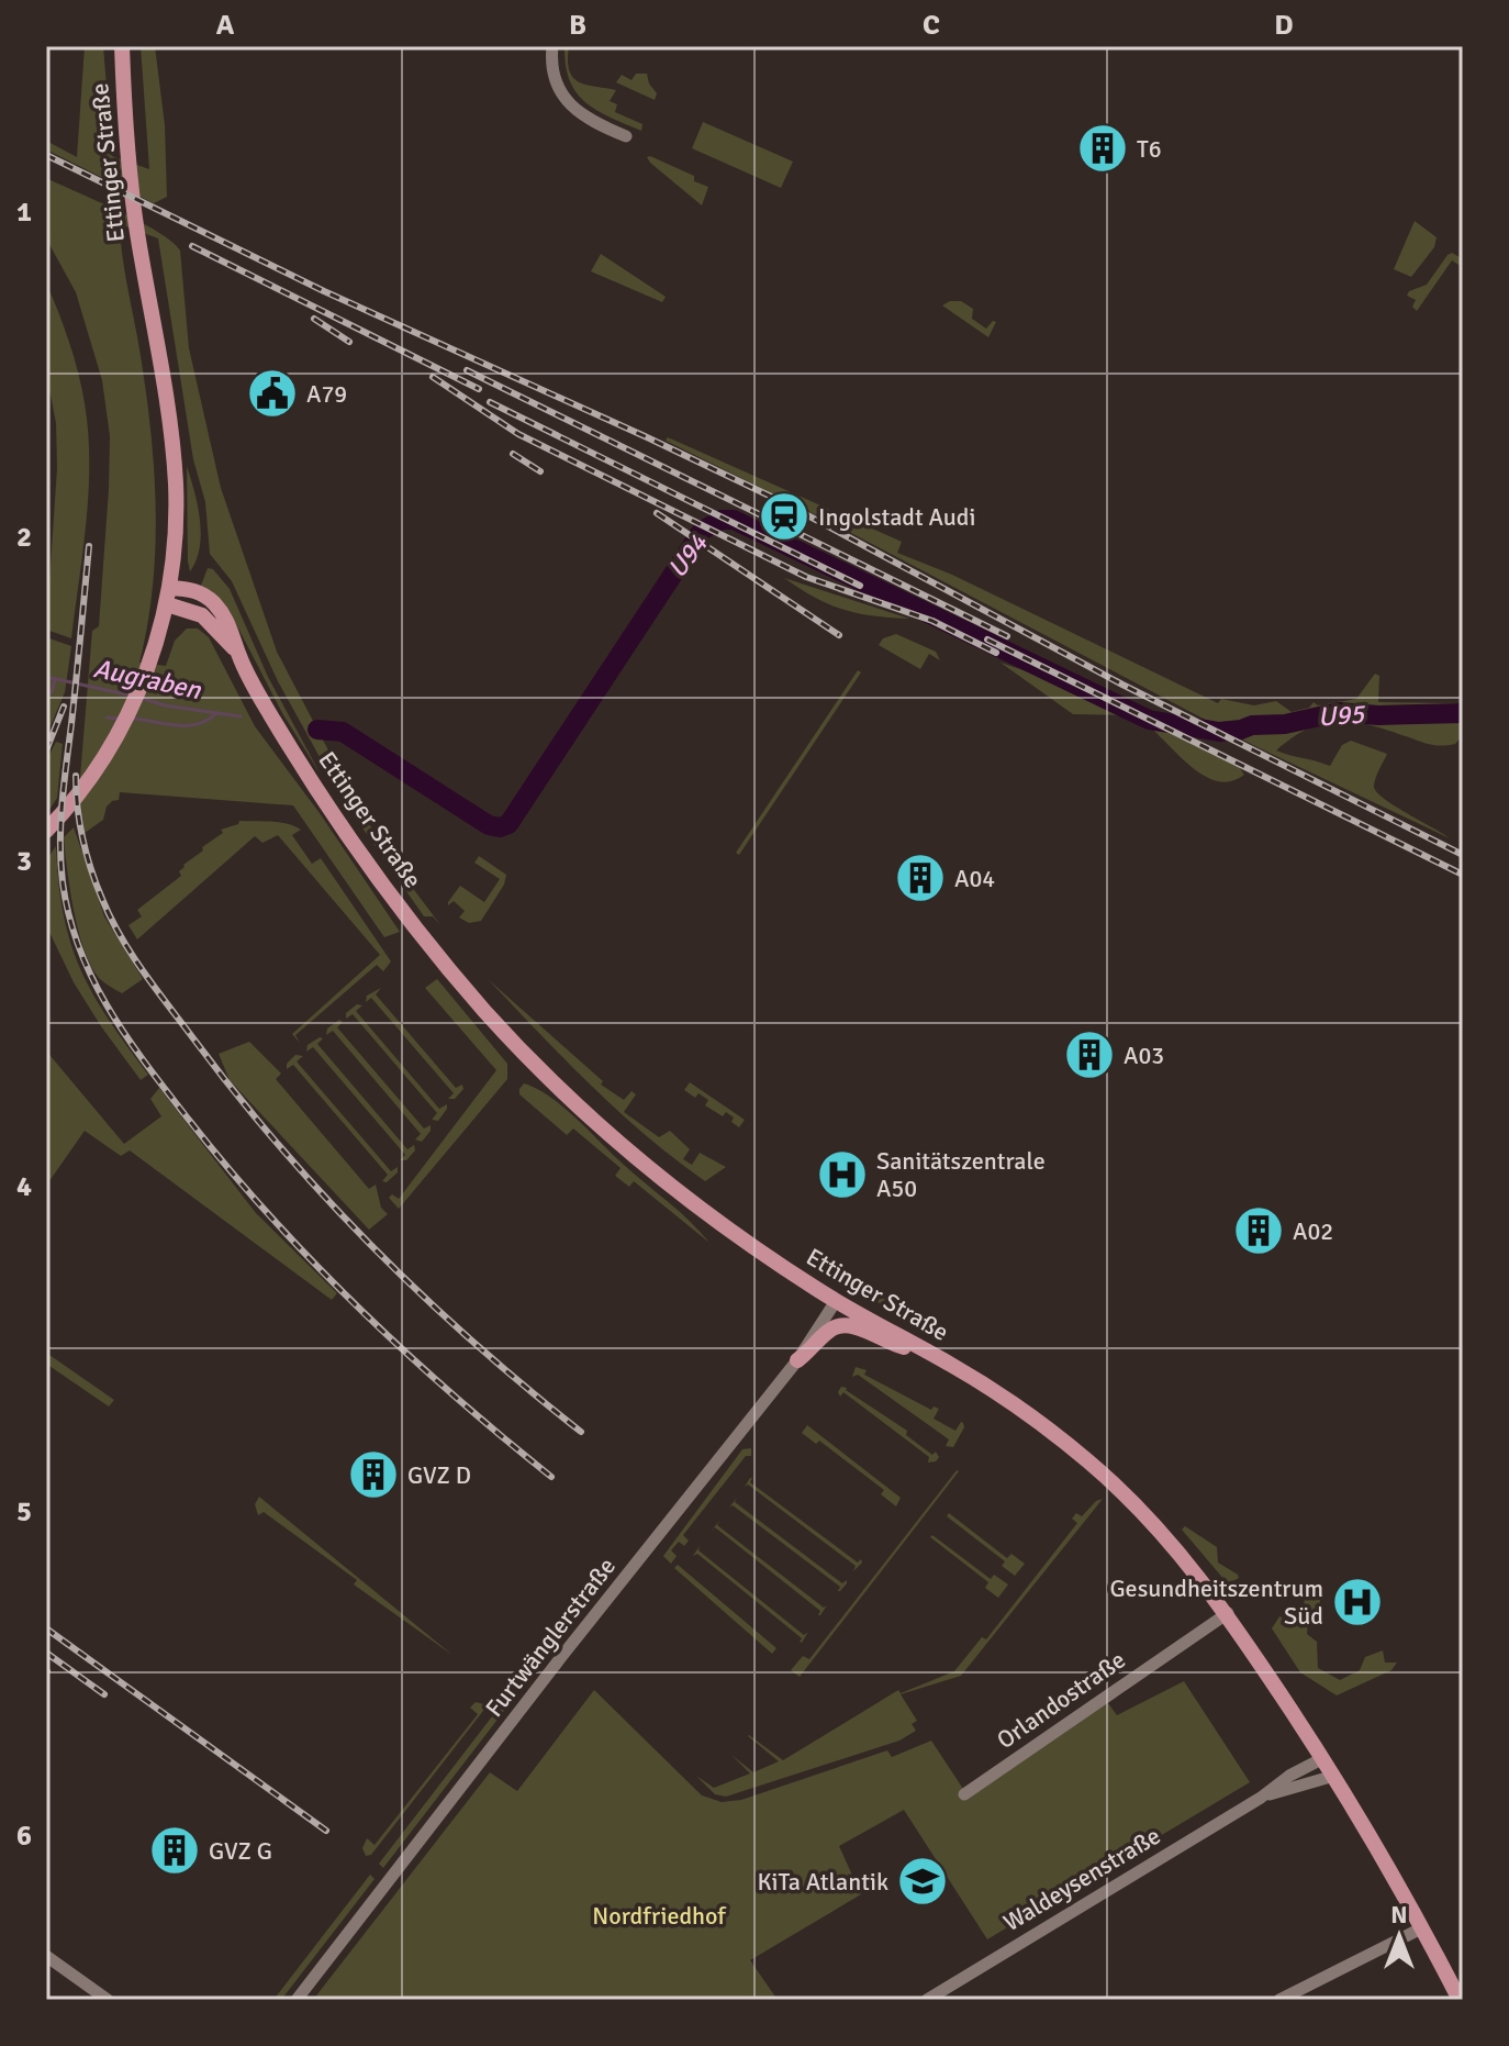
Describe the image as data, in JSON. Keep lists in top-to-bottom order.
{
  "streets": {
    "main road": ["Ettinger Straße"],
    "street": ["Furtwänglerstraße", "Orlandostraße", "Waldeysenstraße"]
  },
  "crossings": [
    ["Ettinger Straße", "Furtwänglerstraße"],
    ["Ettinger Straße", "Orlandostraße"],
    ["Ettinger Straße", "Waldeysenstraße"]
  ],
  "water": ["U94", "Augraben", "U95"],
  "parks": ["Nordfriedhof"],
  "places": {
    "building": [
      "T6",
      "A04",
      "A03",
      "A02",
      "GVZ D",
      "GVZ G"
    ],
    "public building": ["A79"],
    "station": ["Ingolstadt Audi"],
    "hospital": ["Sanitätszentrale A50", "Gesundheitszentrum Süd"],
    "school or university": ["KiTa Atlantik"]
  },
  "north": "top",
  "grid": {
    "columns": [
      "A",
      "B",
      "C",
      "D"
    ],
    "rows": [
      "1",
      "2",
      "3",
      "4",
      "5",
      "6"
    ]
  }
}
